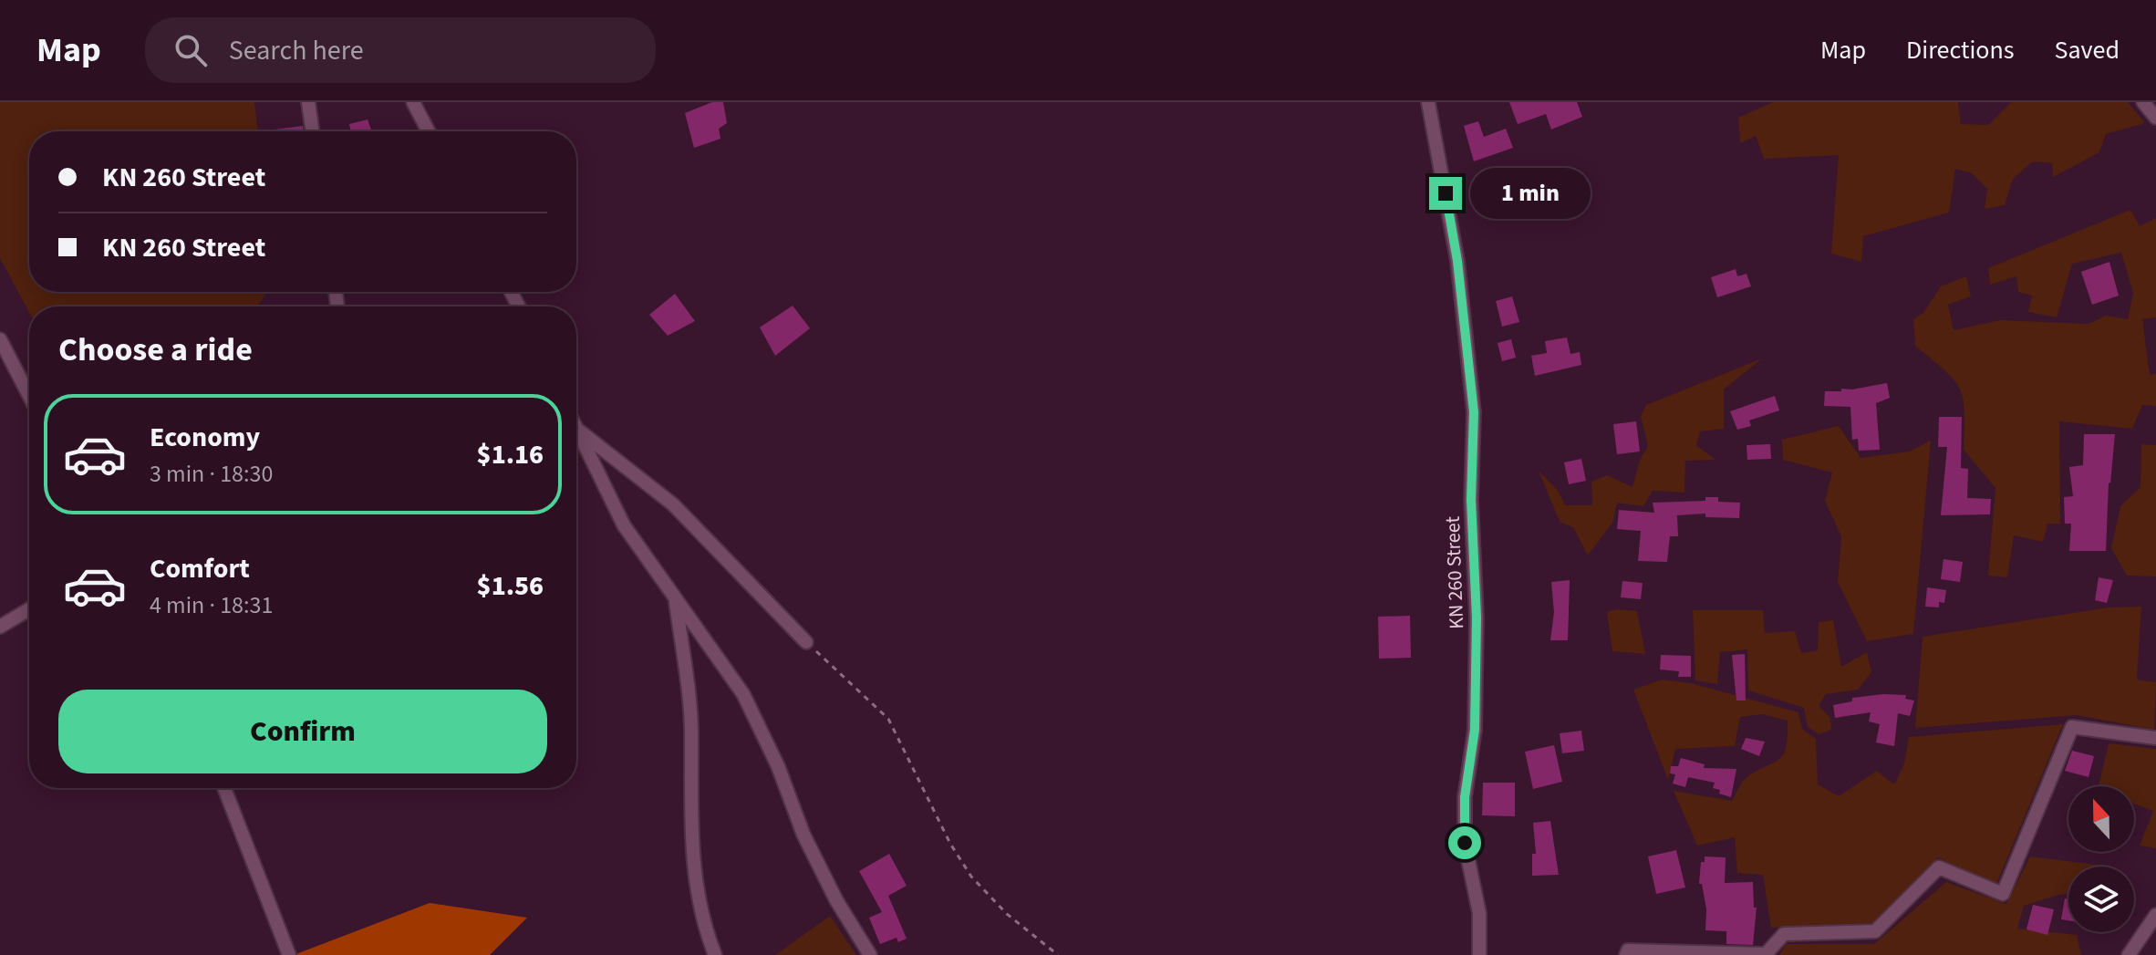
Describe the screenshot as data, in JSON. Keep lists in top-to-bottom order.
{
  "streets": {
    "street": ["KN 260 Street"]
  },
  "north": "top",
  "page": {
    "header": "Map",
    "search": "Search here",
    "nav": ["Map", "Directions", "Saved"],
    "banner": ["KN 260 Street", "KN 260 Street"],
    "bubble": "1 min",
    "heading": "Choose a ride",
    "list": [
      {
        "name": "Economy",
        "note": "3 min · 18:30",
        "value": "$1.16"
      },
      {
        "name": "Comfort",
        "note": "4 min · 18:31",
        "value": "$1.56"
      }
    ],
    "buttons": "Confirm"
  }
}
